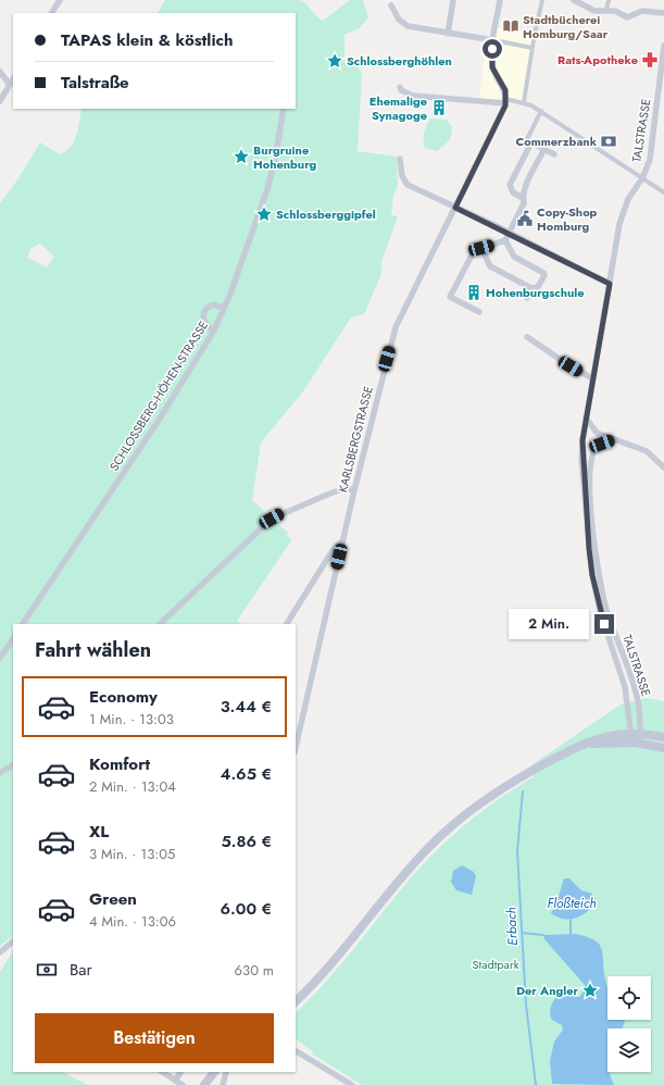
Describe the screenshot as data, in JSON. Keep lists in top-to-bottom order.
{
  "streets": {
    "street": ["TALSTRASSE", "SCHLOSSBERG-HÖHEN-STRASSE", "KARLSBERGSTRASSE"]
  },
  "water": ["Floßteich", "Erbach"],
  "parks": ["Stadtpark"],
  "places": {
    "library": ["Stadtbücherei Homburg/Saar"],
    "pharmacy": ["Rats-Apotheke"],
    "place": [
      "Schlossberghöhlen",
      "Burgruine Hohenburg",
      "Schlossberggipfel",
      "Der Angler"
    ],
    "building": ["Ehemalige Synagoge", "Hohenburgschule"],
    "bank": ["Commerzbank"],
    "public building": ["Copy-Shop Homburg"]
  },
  "page": {
    "banner": ["TAPAS klein & köstlich", "Talstraße"],
    "bubble": "2 Min.",
    "heading": "Fahrt wählen",
    "list": [
      {
        "name": "Economy",
        "note": "1 Min. · 13:03",
        "value": "3.44 €"
      },
      {
        "name": "Komfort",
        "note": "2 Min. · 13:04",
        "value": "4.65 €"
      },
      {
        "name": "XL",
        "note": "3 Min. · 13:05",
        "value": "5.86 €"
      },
      {
        "name": "Green",
        "note": "4 Min. · 13:06",
        "value": "6.00 €"
      }
    ],
    "pay": ["Bar", "630 m"],
    "buttons": "Bestätigen"
  }
}
